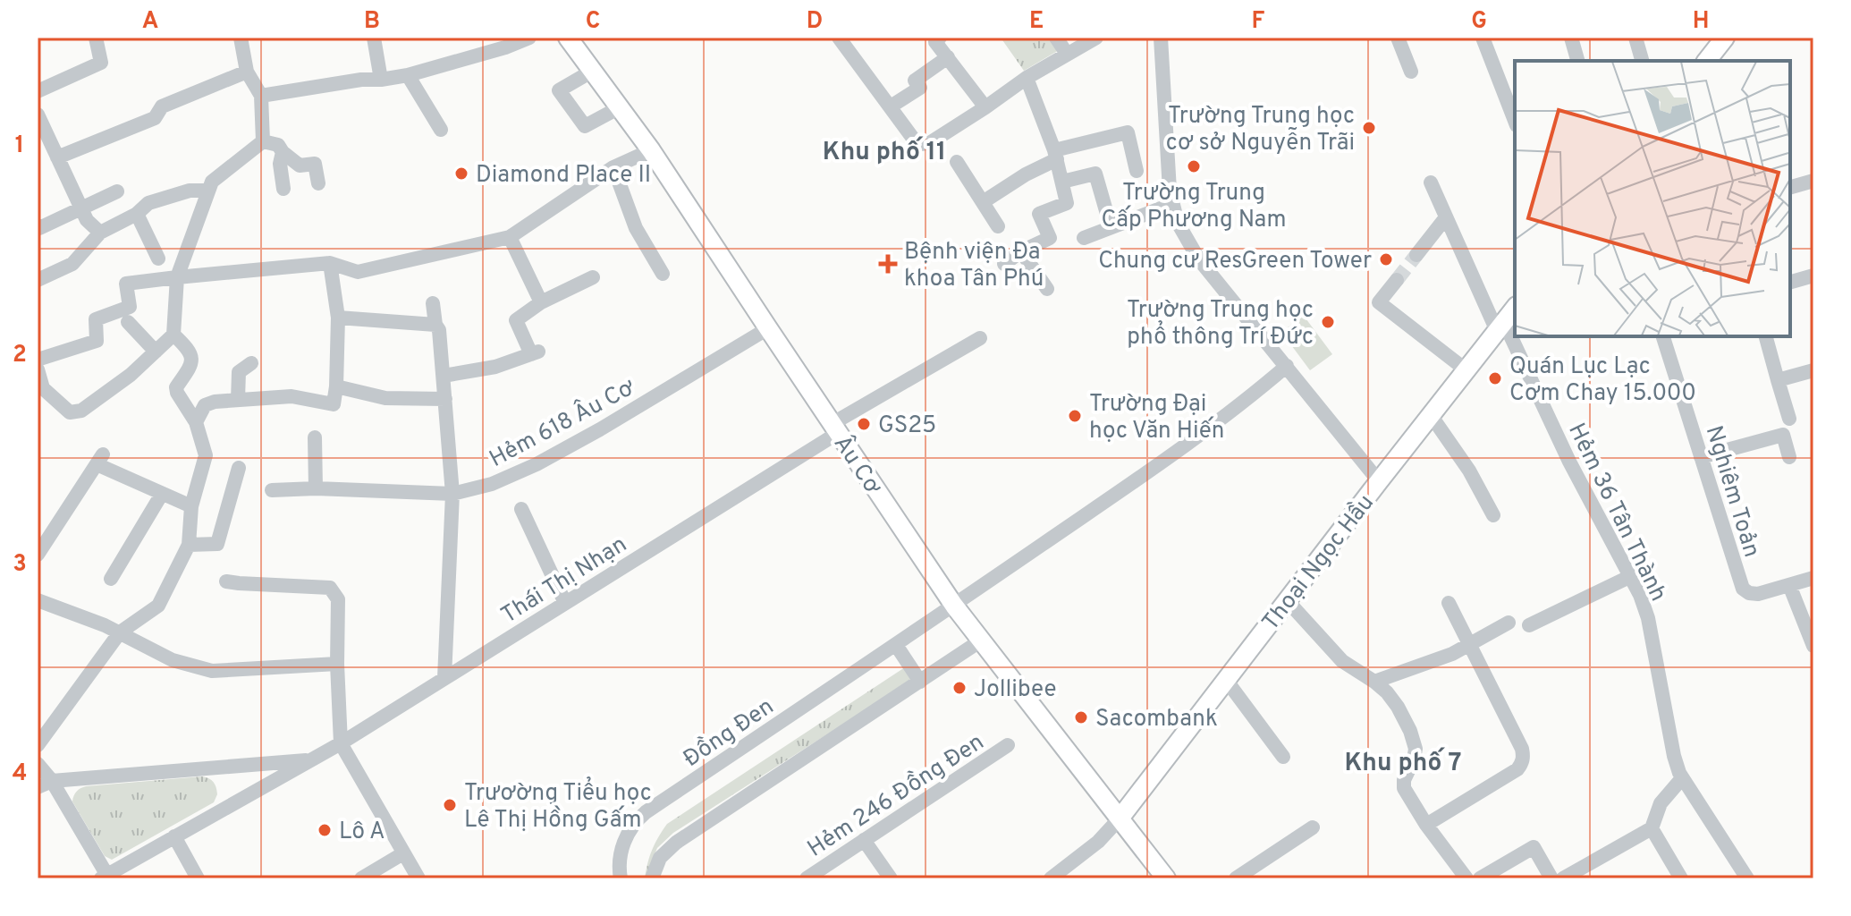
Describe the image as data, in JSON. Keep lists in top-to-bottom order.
{
  "streets": {
    "main road": ["Âu Cơ", "Thoại Ngọc Hầu"],
    "street": [
      "Hẻm 618 Âu Cơ",
      "Nghiêm Toản",
      "Hẻm 36 Tân Thành",
      "Thái Thị Nhạn",
      "Đồng Đen",
      "Hẻm 246 Đồng Đen"
    ]
  },
  "crossings": [
    ["Hẻm 618 Âu Cơ", "Âu Cơ"],
    ["Âu Cơ", "Thoại Ngọc Hầu"],
    ["Âu Cơ", "Thái Thị Nhạn"],
    ["Âu Cơ", "Đồng Đen"],
    ["Hẻm 36 Tân Thành", "Thoại Ngọc Hầu"]
  ],
  "districts": ["Khu phố 11", "Khu phố 7"],
  "places": {
    "other": [
      "Trường Trung học cơ sở Nguyễn Trãi",
      "Trường Trung Cấp Phương Nam",
      "Diamond Place II",
      "Chung cư ResGreen Tower",
      "Trường Trung học phổ thông Trí Đức",
      "Quán Lục Lạc Cơm Chay 15.000",
      "Trường Đại học Văn Hiến",
      "GS25",
      "Jollibee",
      "Sacombank",
      "Trươờng Tiểu học Lê Thị Hồng Gấm",
      "Lô A"
    ],
    "health": ["Bệnh viện Đa khoa Tân Phú"]
  },
  "grid": {
    "columns": [
      "A",
      "B",
      "C",
      "D",
      "E",
      "F",
      "G",
      "H"
    ],
    "rows": [
      "1",
      "2",
      "3",
      "4"
    ]
  }
}
